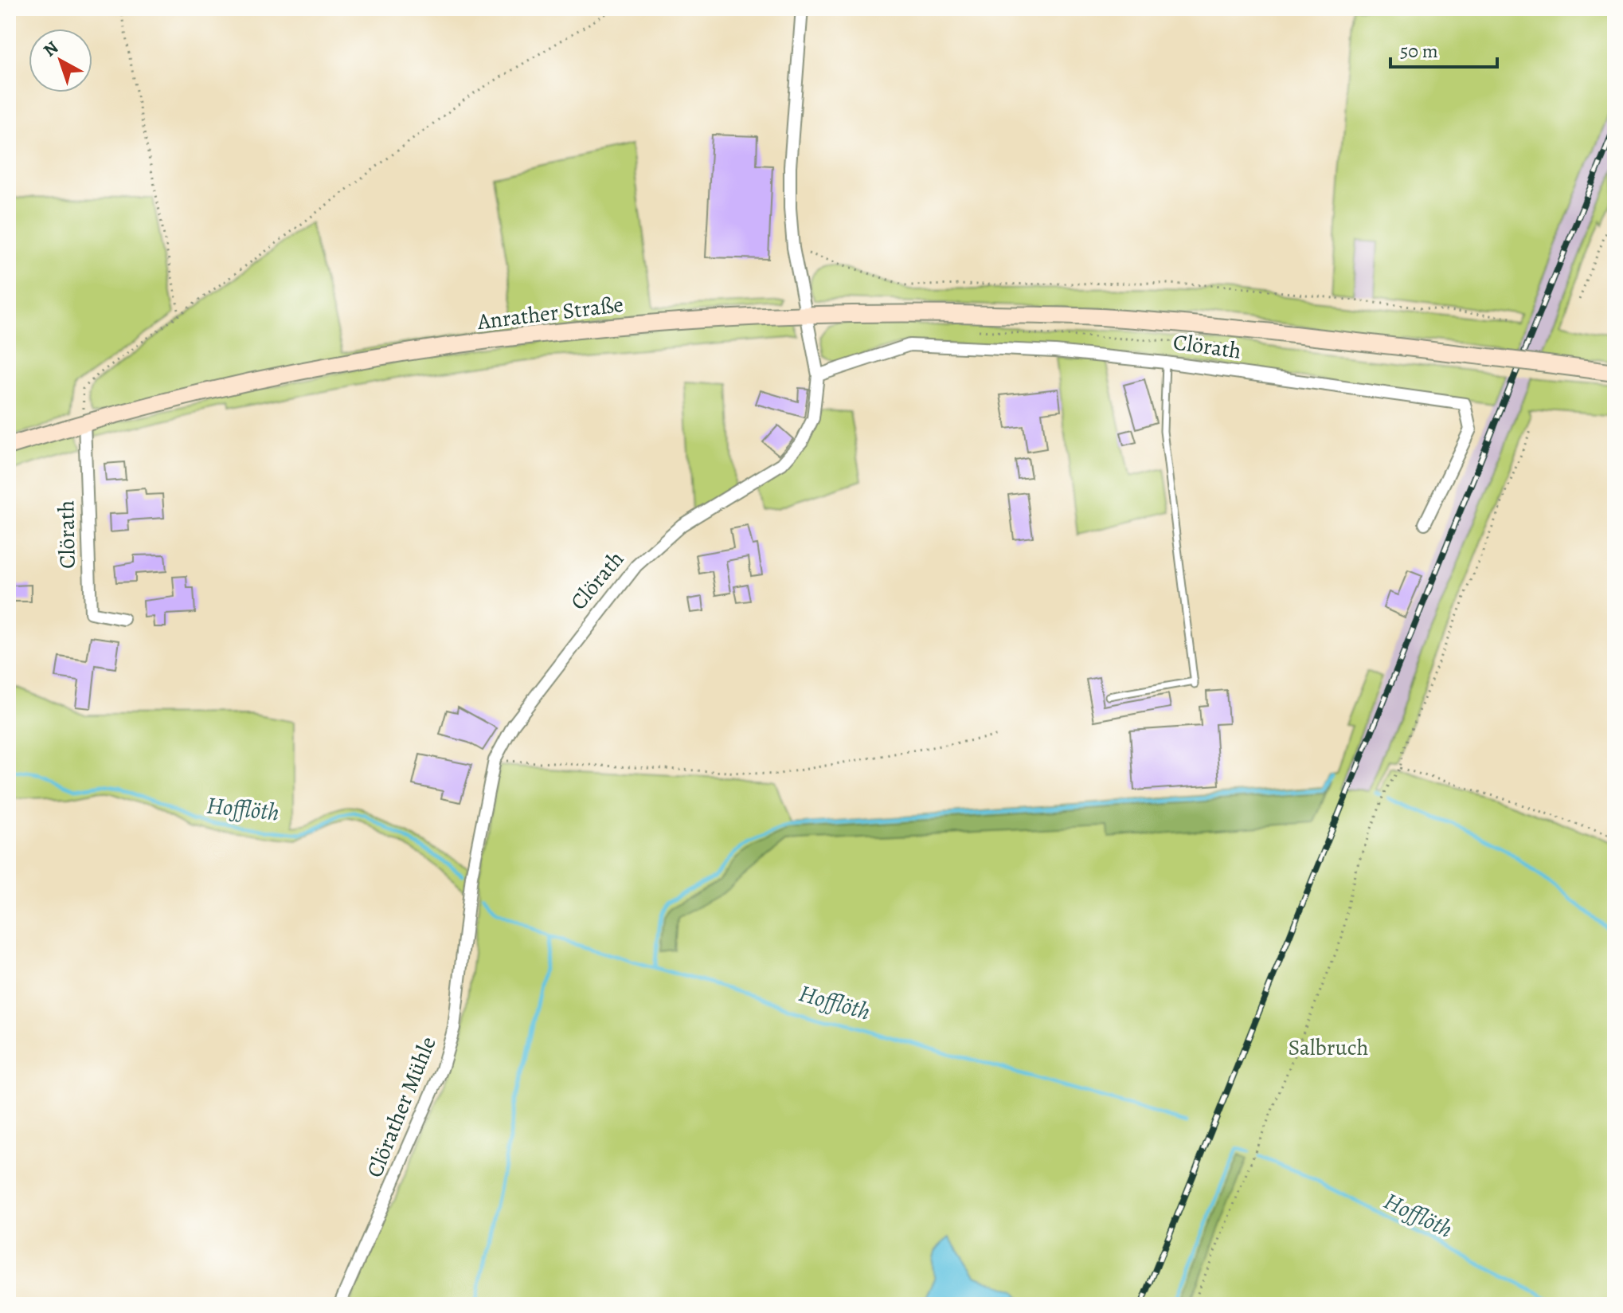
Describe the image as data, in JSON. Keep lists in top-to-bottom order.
{
  "streets": {
    "main road": ["Anrather Straße", "Clörath"],
    "street": ["Clörather Mühle"]
  },
  "crossings": [
    ["Anrather Straße", "Clörath"],
    ["Clörath", "Clörather Mühle"]
  ],
  "water": ["Hofflöth"],
  "parks": ["Salbruch"],
  "scale_bar": "50 m",
  "north": "top left"
}
